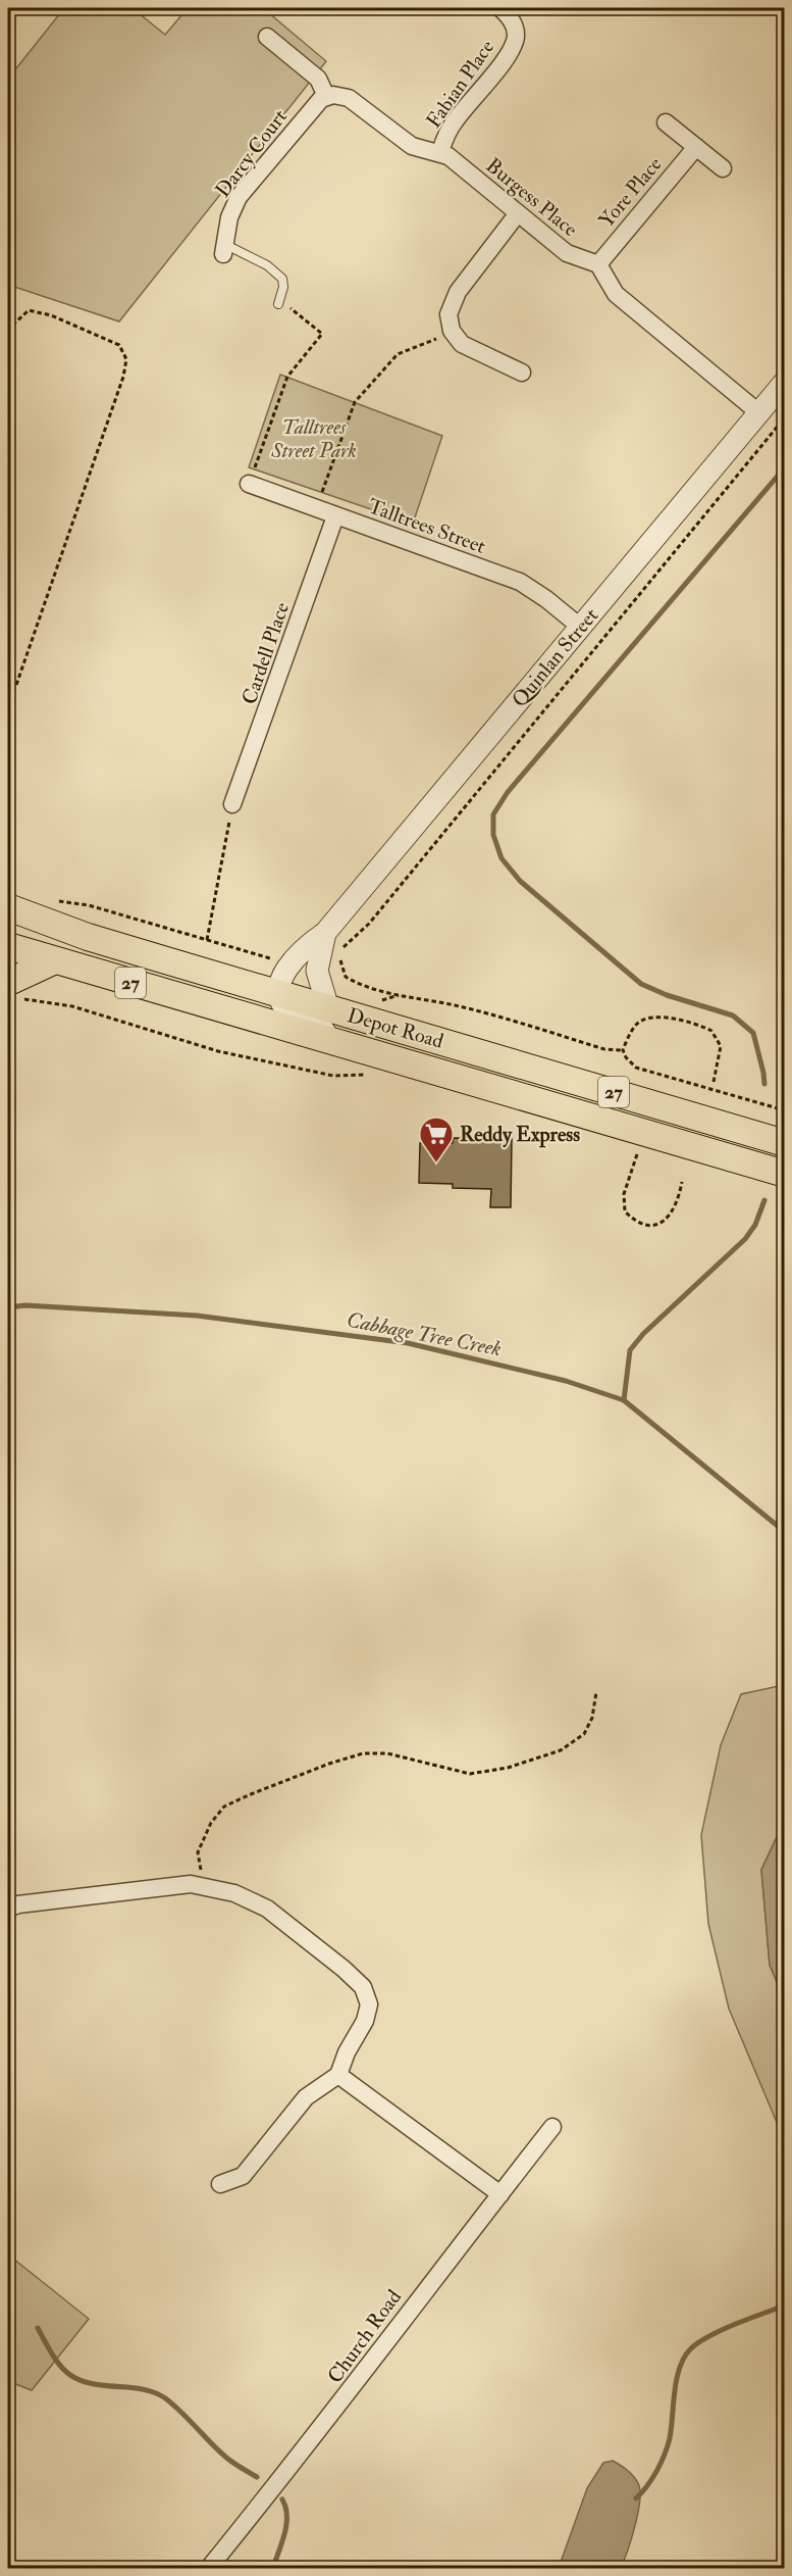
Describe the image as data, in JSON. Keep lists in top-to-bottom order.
{
  "streets": {
    "main road": ["27", "Depot Road"],
    "street": [
      "Fabian Place",
      "Darcy Court",
      "Yore Place",
      "Burgess Place",
      "Talltrees Street",
      "Cardell Place",
      "Quinlan Street",
      "Church Road"
    ]
  },
  "crossings": [
    ["Fabian Place", "Burgess Place"],
    ["Darcy Court", "Burgess Place"],
    ["Yore Place", "Burgess Place"],
    ["Talltrees Street", "Cardell Place"],
    ["Talltrees Street", "Quinlan Street"],
    ["Quinlan Street", "Depot Road"]
  ],
  "water": ["Cabbage Tree Creek"],
  "parks": ["Talltrees Street Park"],
  "places": {
    "supermarket": ["Reddy Express"]
  }
}
